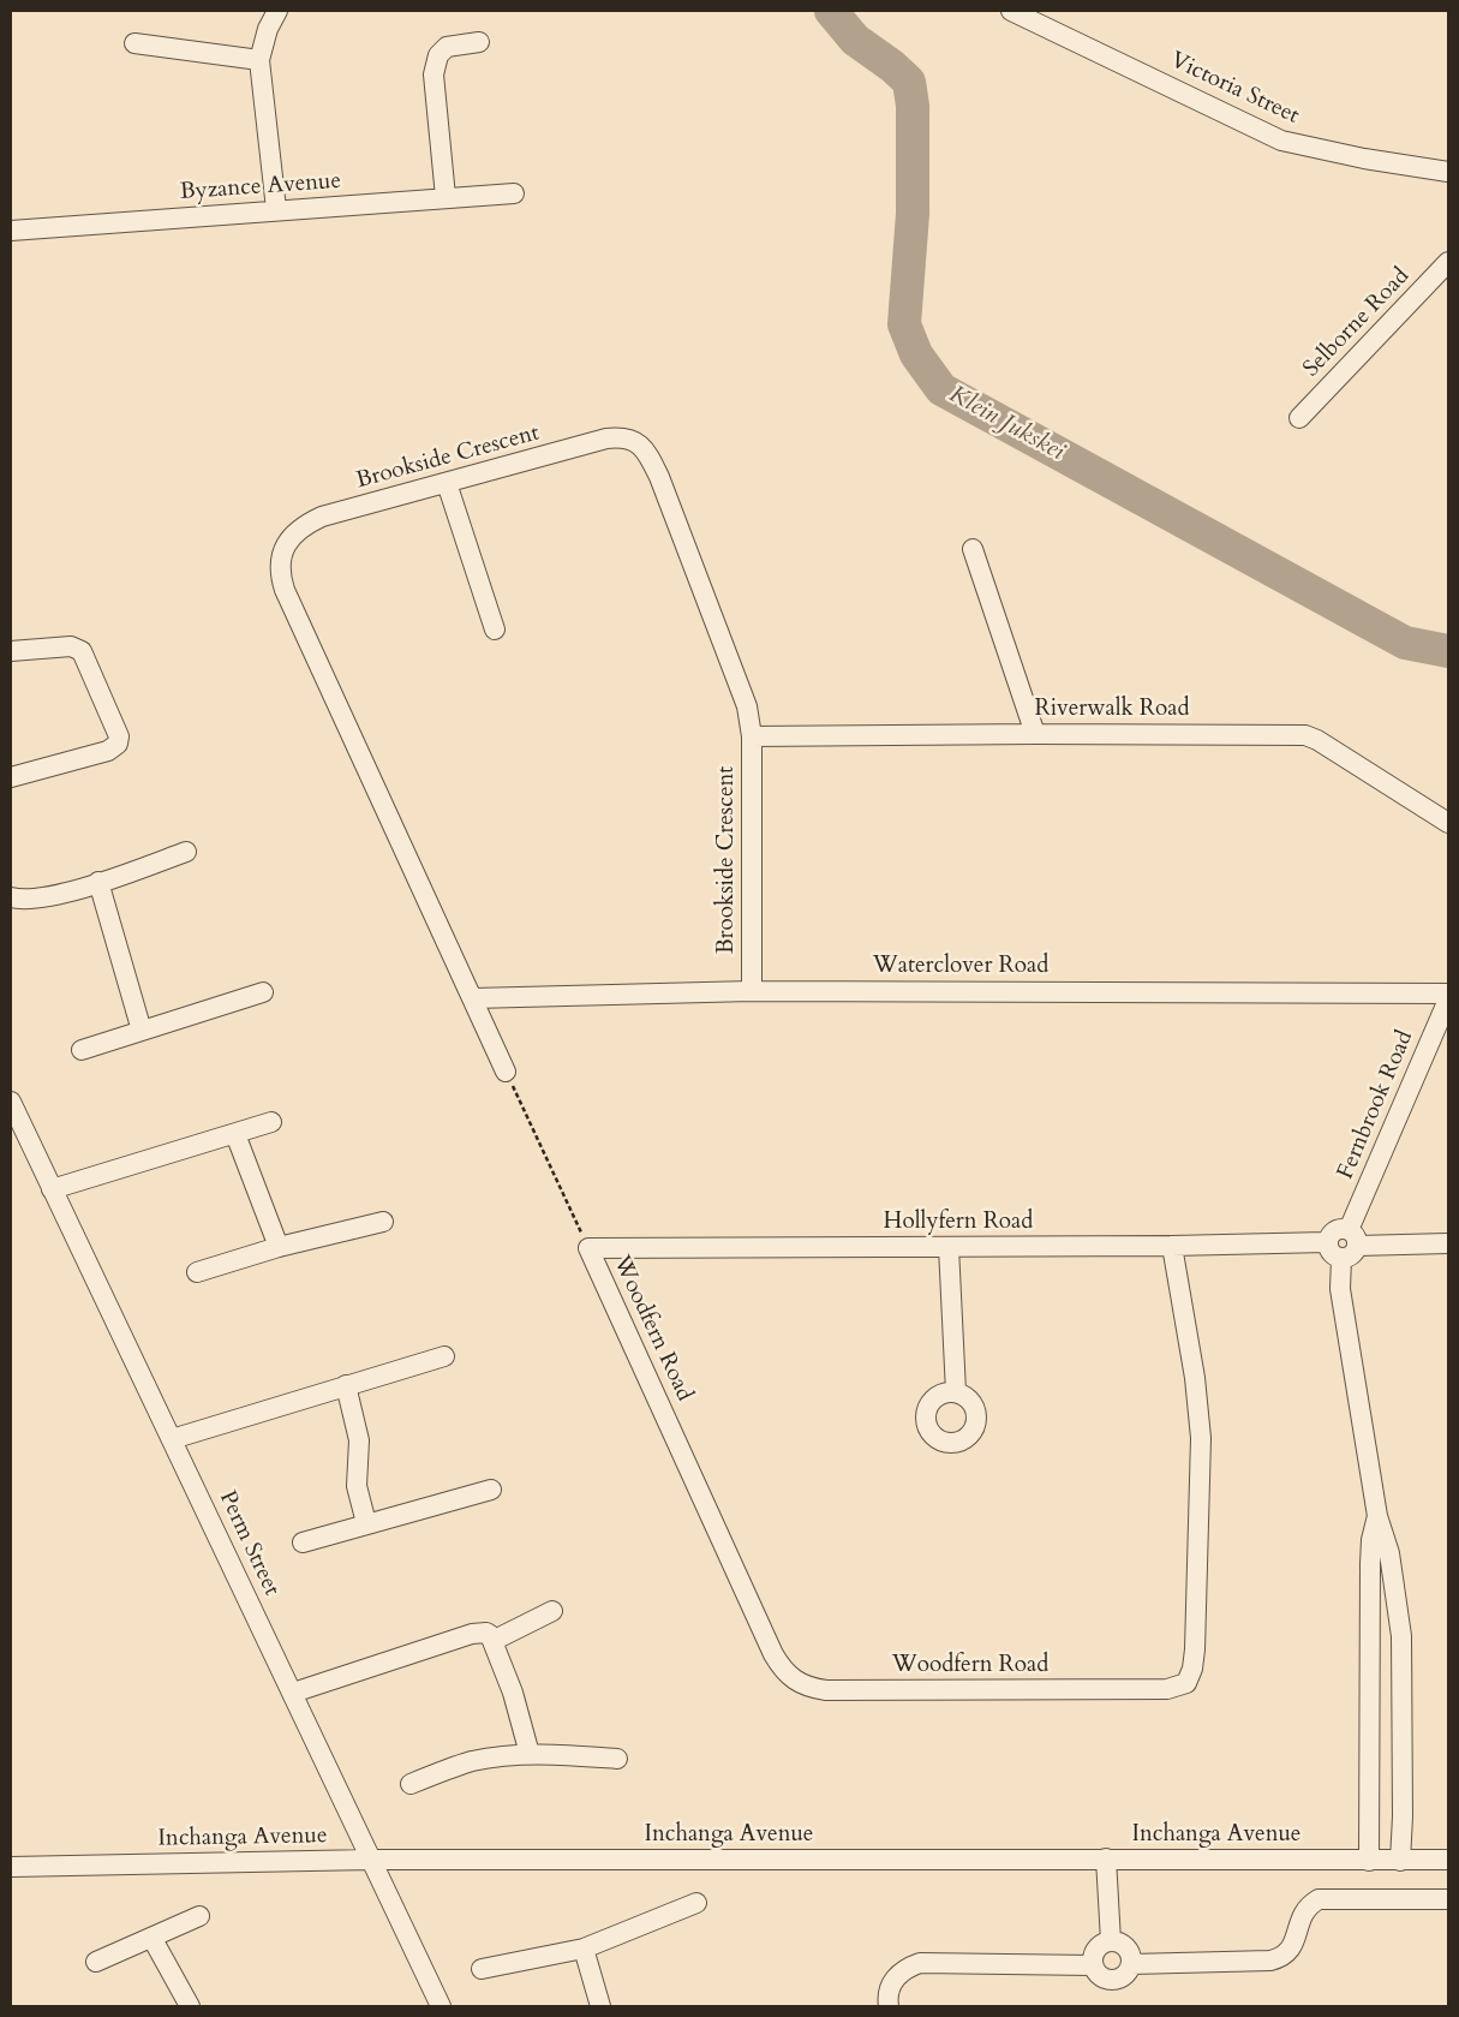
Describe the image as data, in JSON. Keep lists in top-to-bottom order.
{
  "streets": {
    "street": [
      "Victoria Street",
      "Byzance Avenue",
      "Selborne Road",
      "Brookside Crescent",
      "Riverwalk Road",
      "Waterclover Road",
      "Fernbrook Road",
      "Hollyfern Road",
      "Woodfern Road",
      "Perm Street",
      "Inchanga Avenue"
    ]
  },
  "crossings": [
    ["Brookside Crescent", "Riverwalk Road"],
    ["Brookside Crescent", "Waterclover Road"],
    ["Fernbrook Road", "Hollyfern Road"],
    ["Hollyfern Road", "Woodfern Road"],
    ["Perm Street", "Inchanga Avenue"]
  ],
  "water": ["Klein Jukskei"]
}
